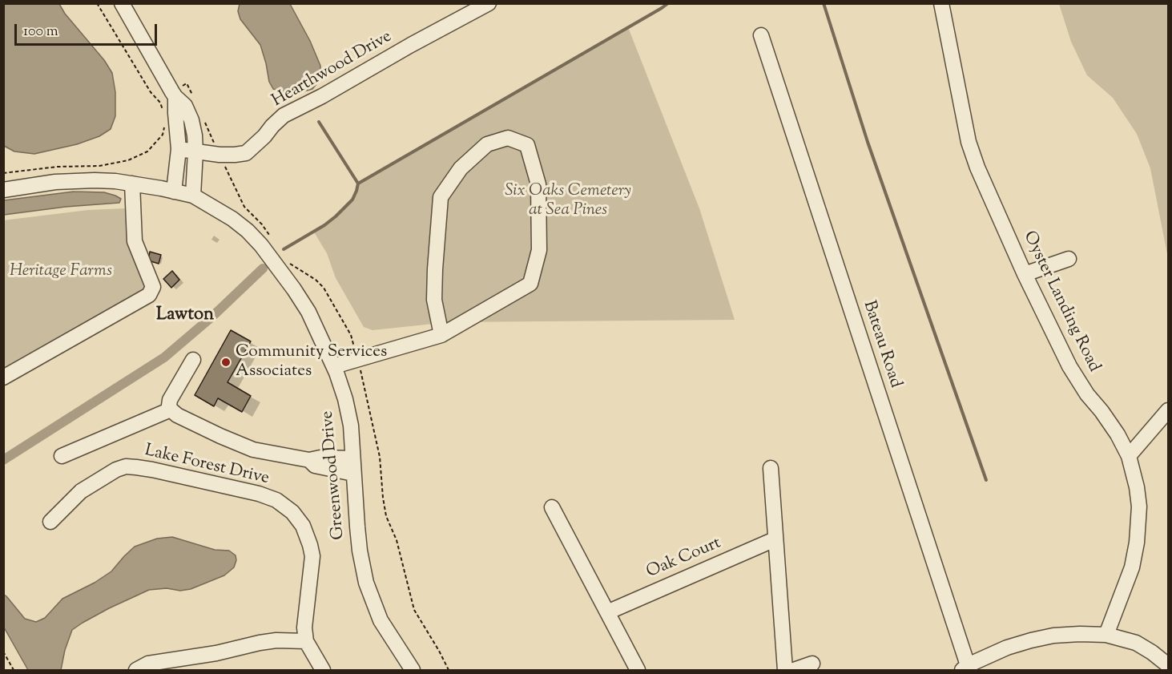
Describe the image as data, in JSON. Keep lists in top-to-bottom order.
{
  "streets": {
    "street": [
      "Hearthwood Drive",
      "Oyster Landing Road",
      "Bateau Road",
      "Lake Forest Drive",
      "Greenwood Drive",
      "Oak Court"
    ]
  },
  "districts": ["Lawton"],
  "parks": ["Six Oaks Cemetery at Sea Pines", "Heritage Farms"],
  "places": ["Community Services Associates"],
  "scale_bar": "100 m"
}
